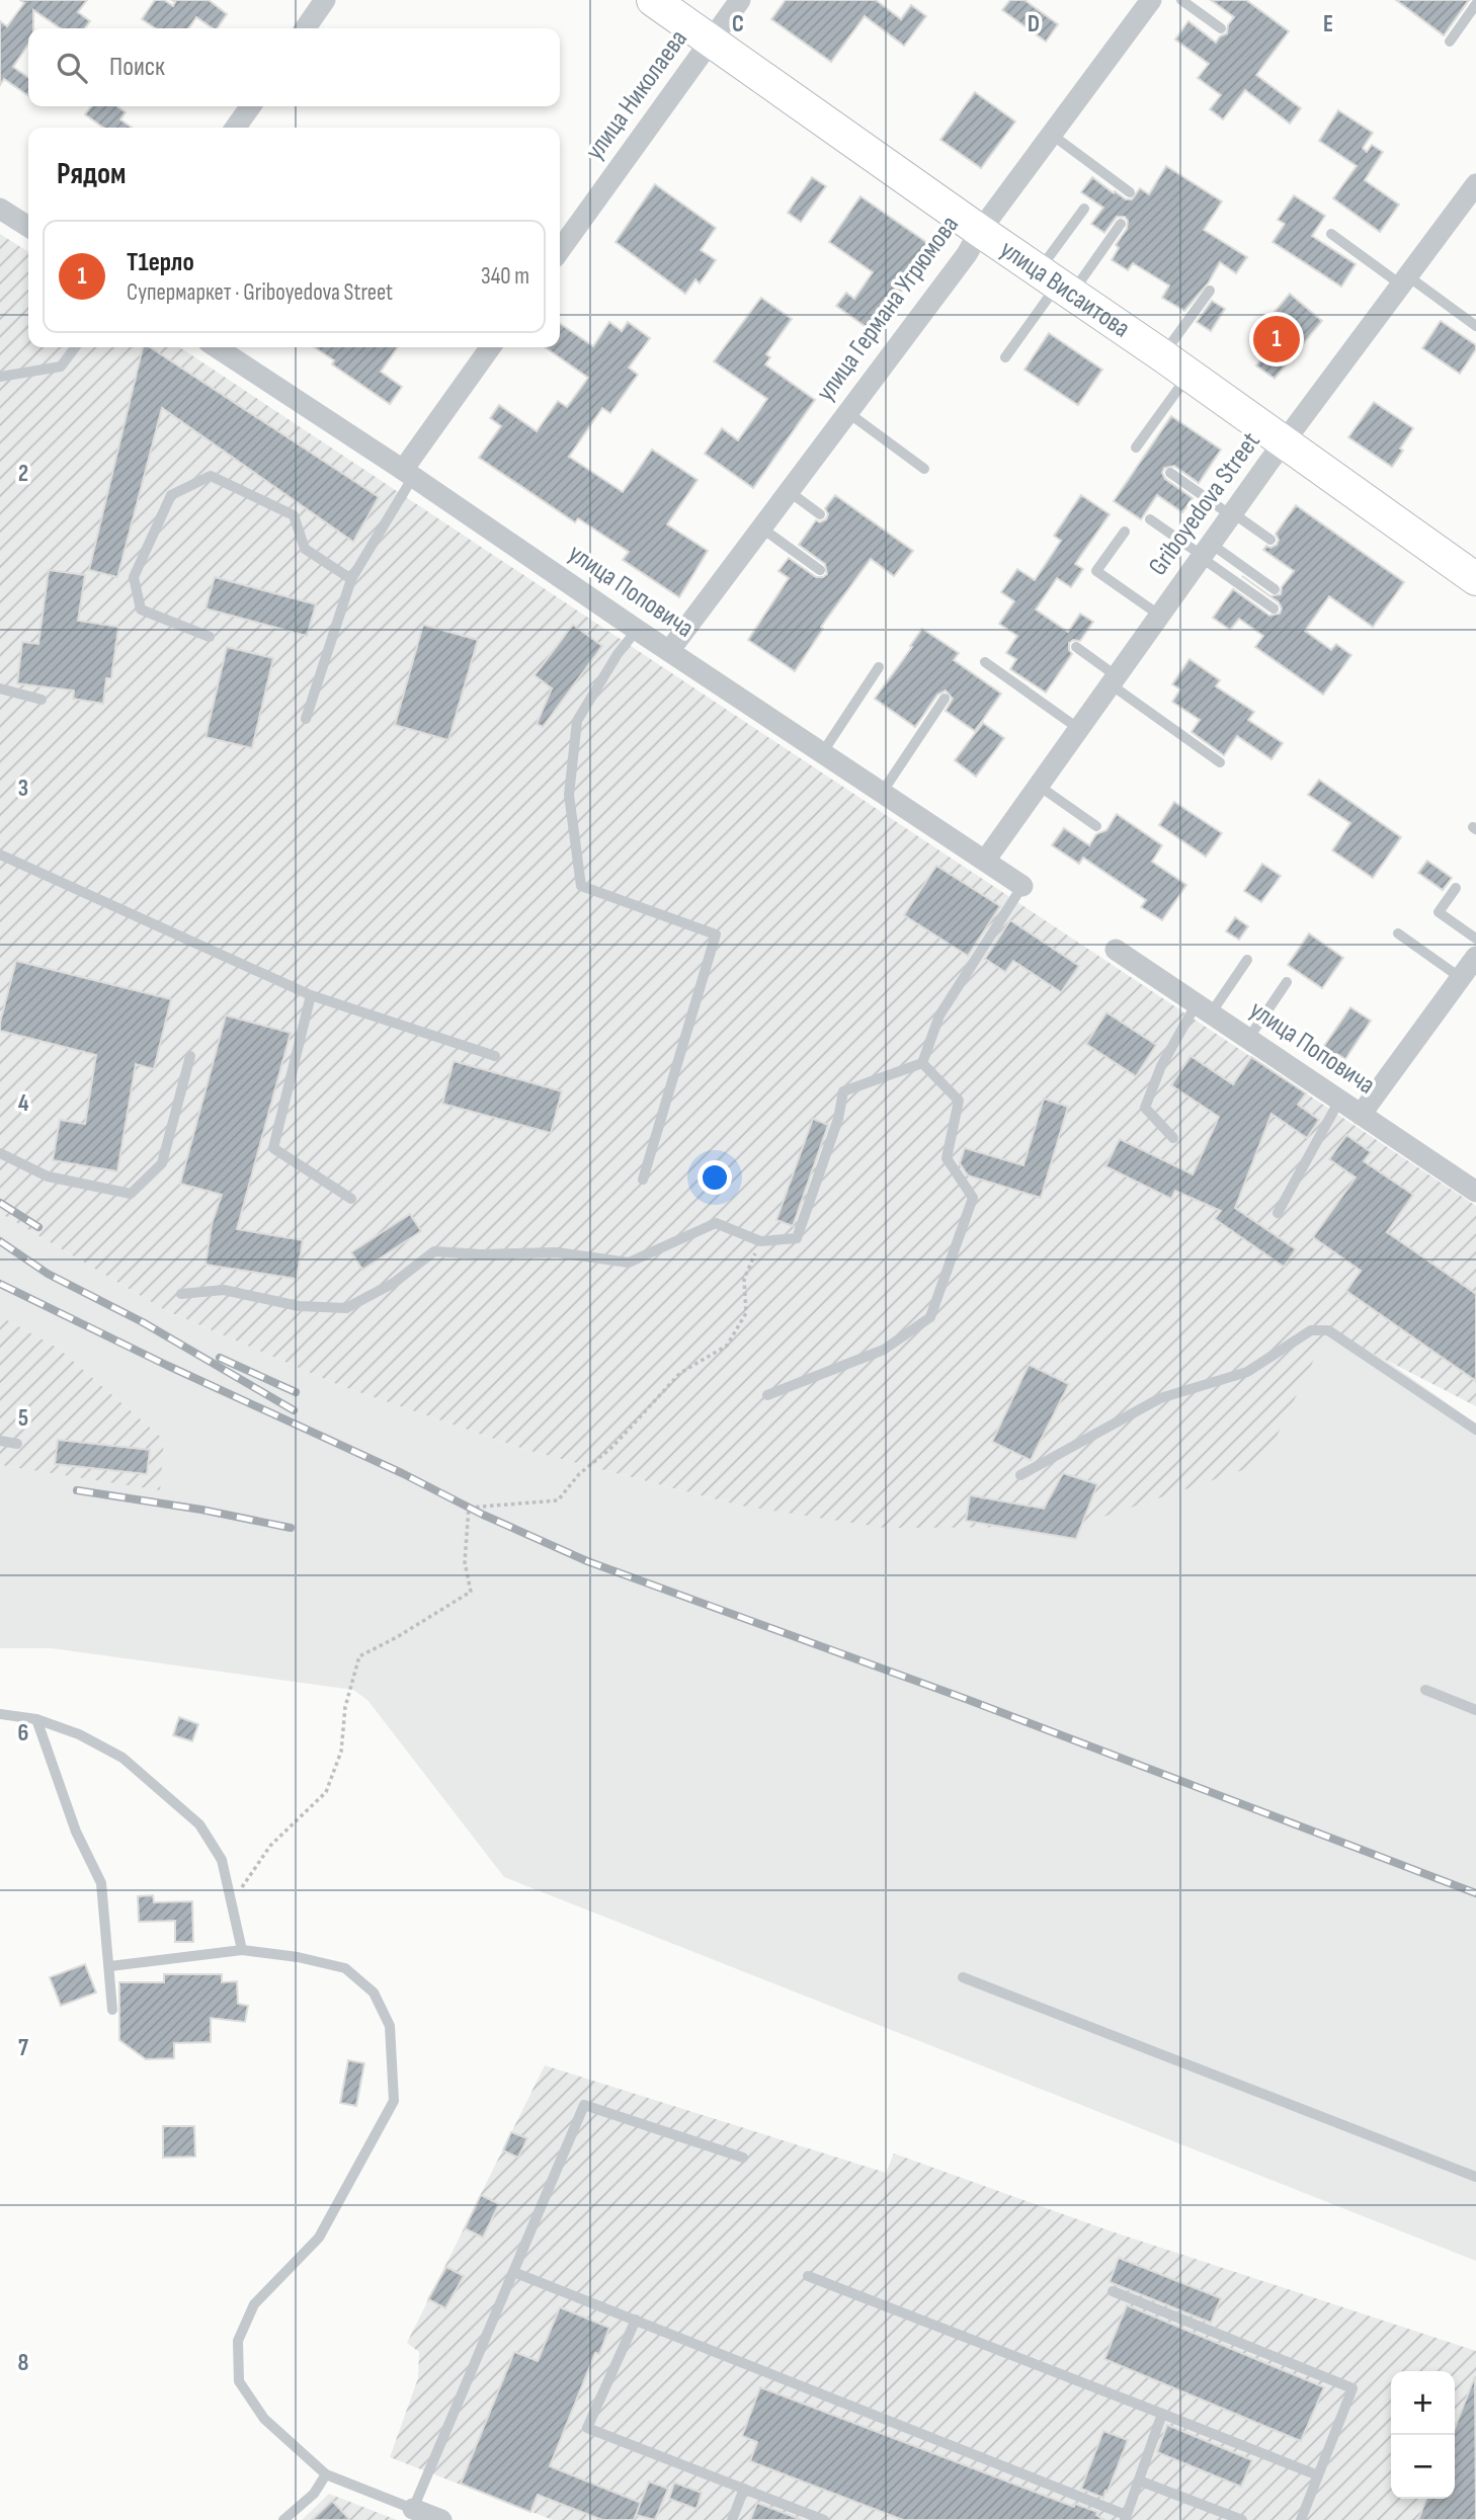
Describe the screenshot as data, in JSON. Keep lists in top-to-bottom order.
{
  "streets": {
    "main road": ["улица Висаитова"],
    "street": [
      "улица Николаева",
      "улица Германа Угрюмова",
      "Griboyedova Street",
      "улица Поповича"
    ]
  },
  "crossings": [
    ["улица Николаева", "улица Висаитова"],
    ["улица Висаитова", "улица Германа Угрюмова"],
    ["улица Висаитова", "Griboyedova Street"],
    ["улица Германа Угрюмова", "улица Поповича"],
    ["Griboyedova Street", "улица Поповича"]
  ],
  "page": {
    "search": "Поиск",
    "heading": "Рядом",
    "list": [
      {
        "mark": "1",
        "name": "Т1ерло",
        "note": "Супермаркет · Griboyedova Street",
        "value": "340 m"
      }
    ],
    "pins": "1",
    "map_buttons": ["+", "−"]
  },
  "grid": {
    "columns": ["C", "D", "E"],
    "rows": [
      "2",
      "3",
      "4",
      "5",
      "6",
      "7",
      "8"
    ]
  }
}
